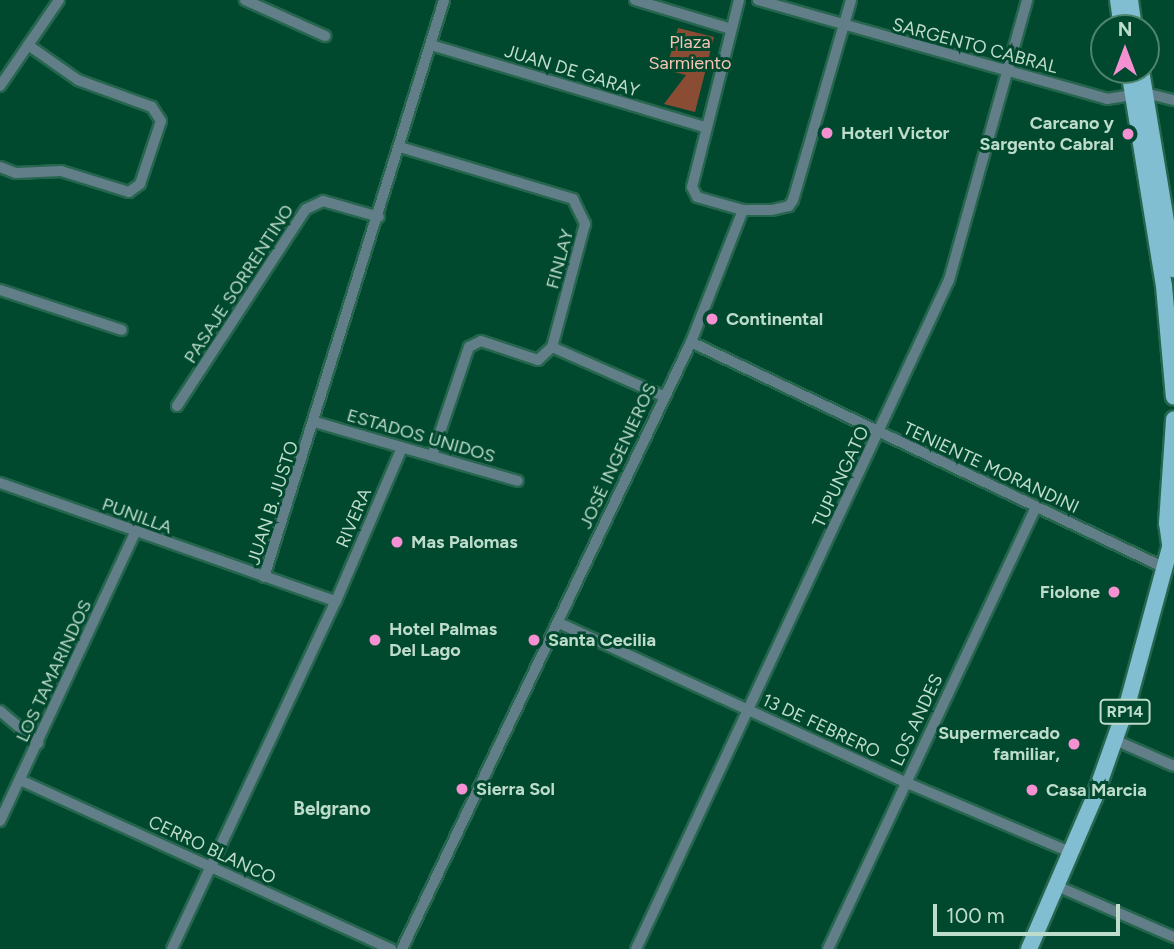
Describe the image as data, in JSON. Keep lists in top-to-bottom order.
{
  "streets": {
    "main road": ["RP14"],
    "street": [
      "SARGENTO CABRAL",
      "JUAN DE GARAY",
      "FINLAY",
      "PASAJE SORRENTINO",
      "ESTADOS UNIDOS",
      "JOSÉ INGENIEROS",
      "TENIENTE MORANDINI",
      "TUPUNGATO",
      "JUAN B. JUSTO",
      "PUNILLA",
      "RIVERA",
      "LOS TAMARINDOS",
      "LOS ANDES",
      "13 DE FEBRERO",
      "CERRO BLANCO"
    ]
  },
  "crossings": [
    ["SARGENTO CABRAL", "TUPUNGATO"],
    ["JUAN DE GARAY", "JUAN B. JUSTO"],
    ["FINLAY", "JUAN B. JUSTO"],
    ["PASAJE SORRENTINO", "JUAN B. JUSTO"],
    ["ESTADOS UNIDOS", "JUAN B. JUSTO"],
    ["ESTADOS UNIDOS", "RIVERA"],
    ["JOSÉ INGENIEROS", "TENIENTE MORANDINI"],
    ["JOSÉ INGENIEROS", "13 DE FEBRERO"],
    ["TENIENTE MORANDINI", "TUPUNGATO"],
    ["TENIENTE MORANDINI", "RP14"],
    ["TENIENTE MORANDINI", "LOS ANDES"],
    ["TUPUNGATO", "13 DE FEBRERO"],
    ["JUAN B. JUSTO", "PUNILLA"],
    ["JUAN B. JUSTO", "RIVERA"],
    ["PUNILLA", "LOS TAMARINDOS"],
    ["LOS TAMARINDOS", "CERRO BLANCO"],
    ["RP14", "13 DE FEBRERO"],
    ["LOS ANDES", "13 DE FEBRERO"]
  ],
  "districts": ["Belgrano"],
  "parks": ["Plaza Sarmiento"],
  "places": [
    "Hoterl Victor",
    "Carcano y Sargento Cabral",
    "Continental",
    "Mas Palomas",
    "Fiolone",
    "Hotel Palmas Del Lago",
    "Santa Cecilia",
    "Supermercado familiar,",
    "Sierra Sol",
    "Casa Marcia"
  ],
  "scale_bar": "100 m",
  "north": "top"
}
